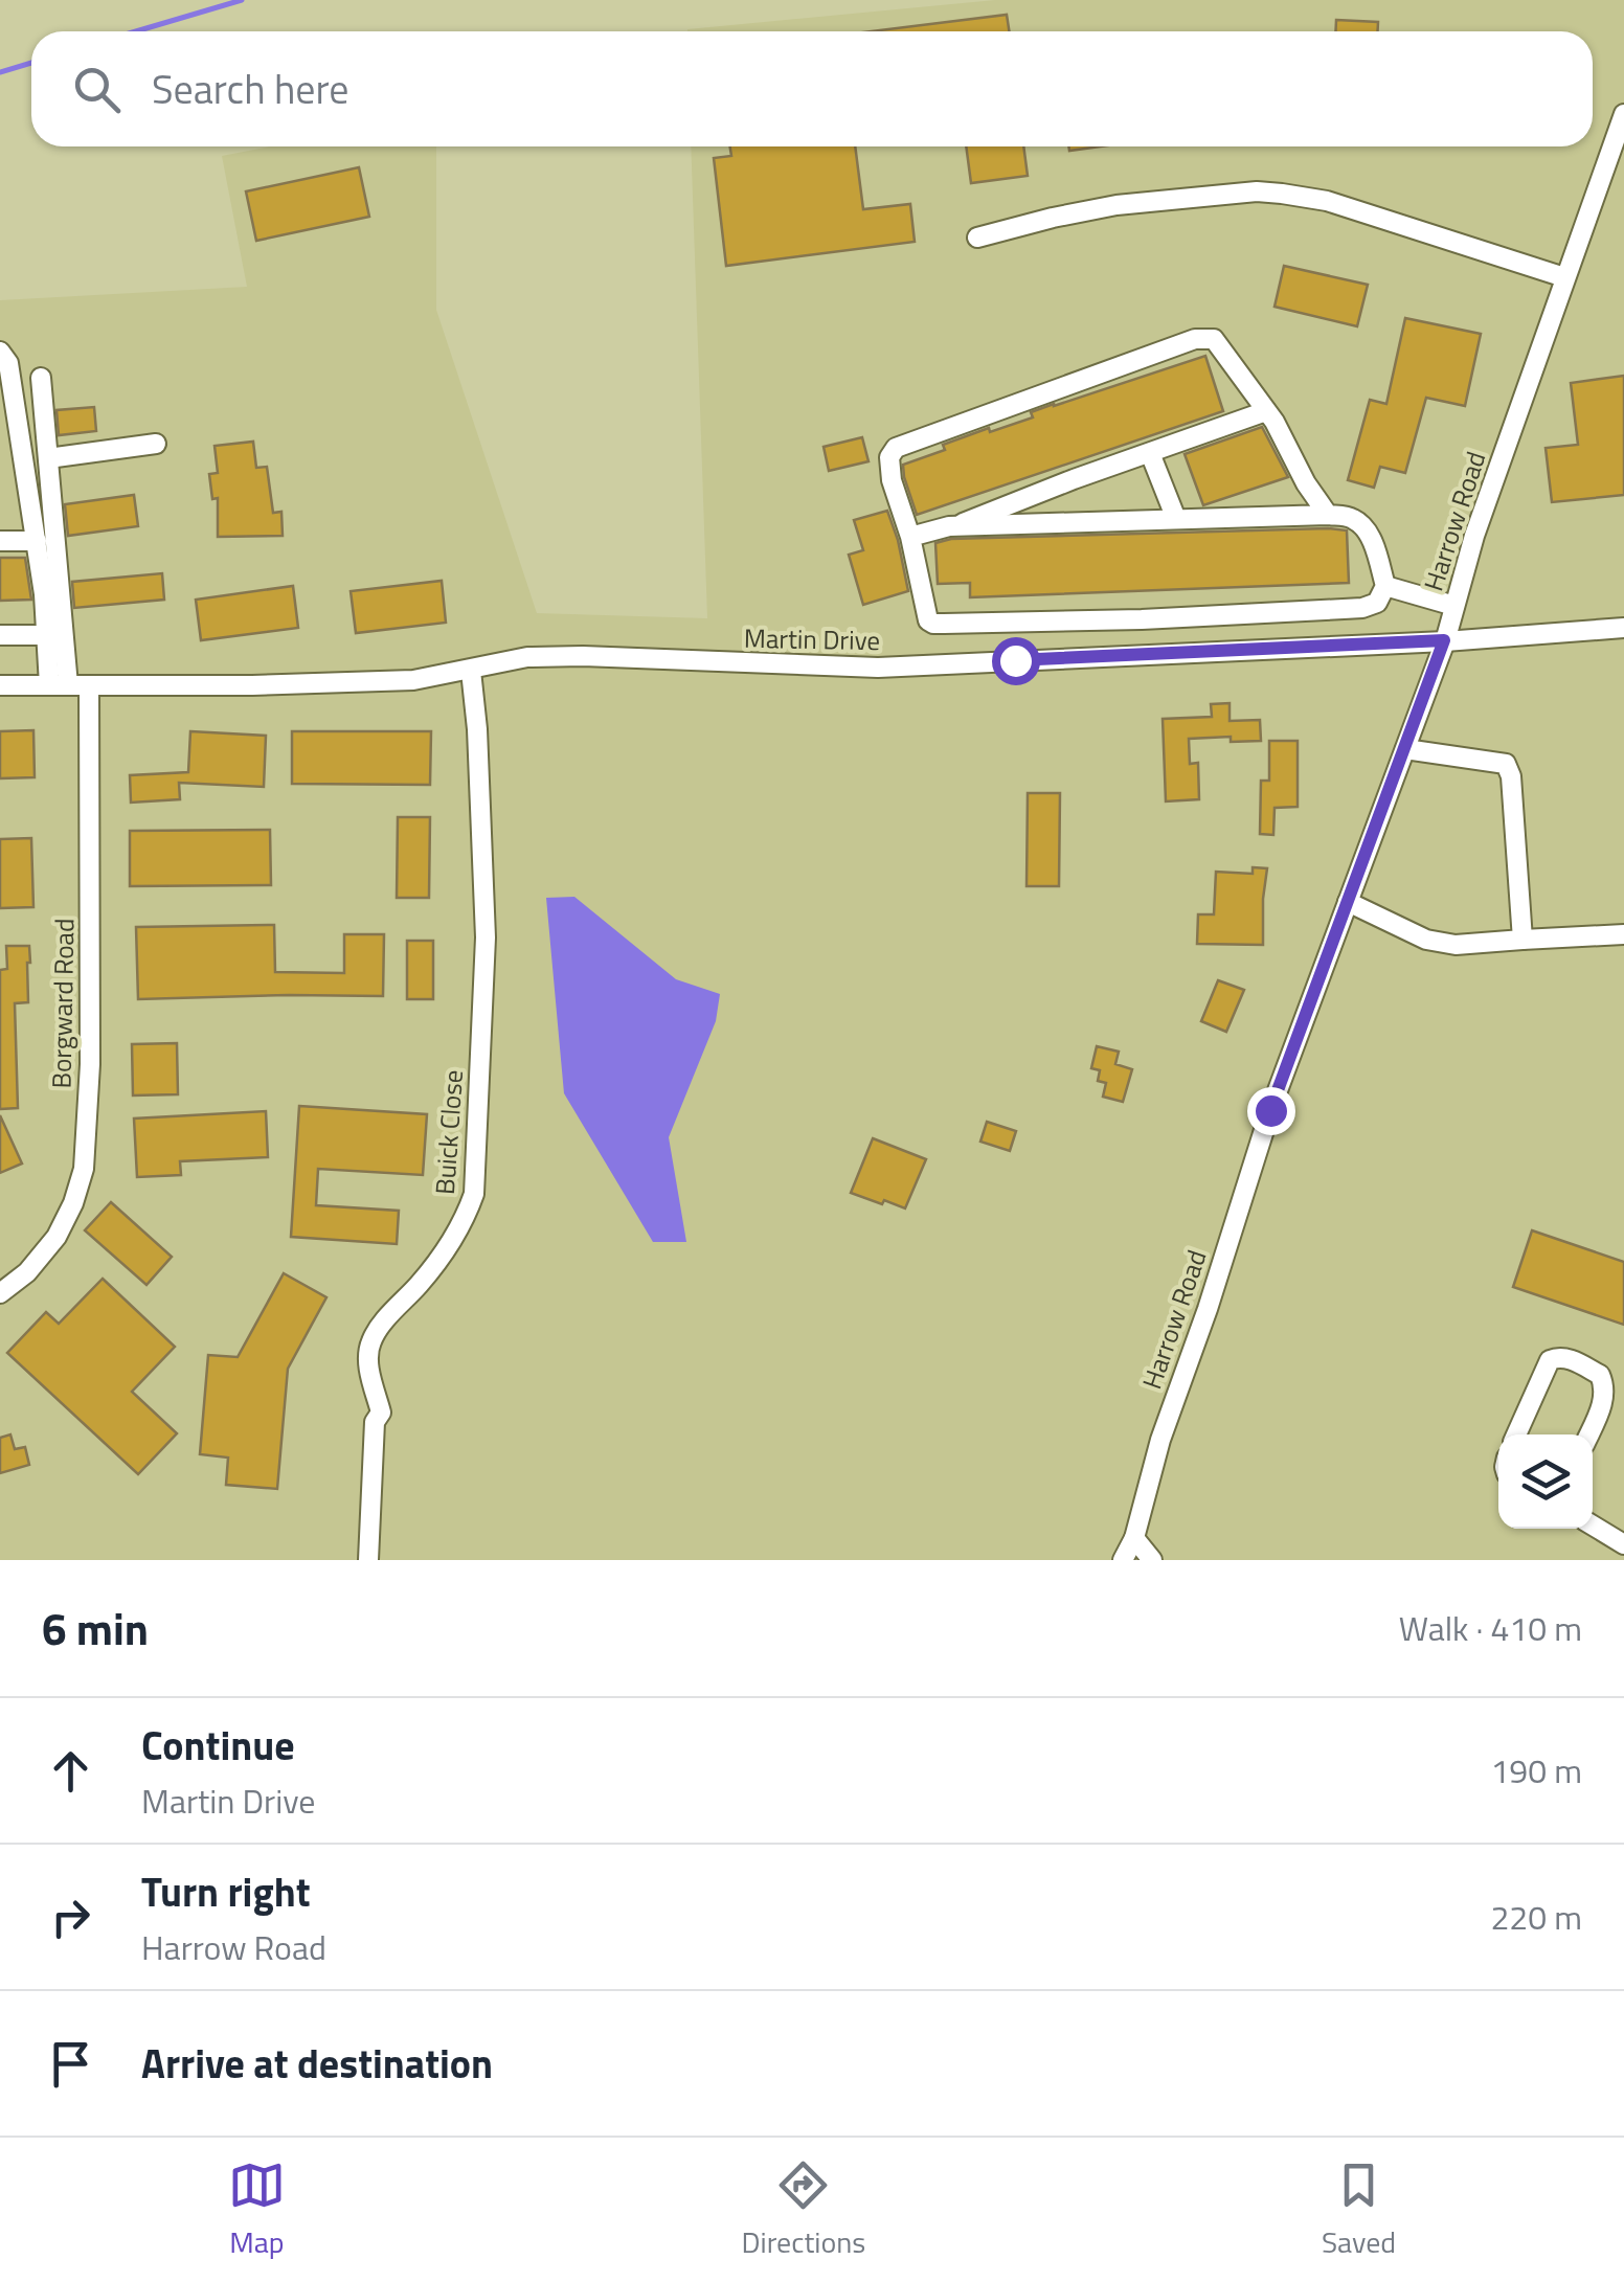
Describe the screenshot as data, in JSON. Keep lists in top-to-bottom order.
{
  "streets": {
    "street": [
      "Harrow Road",
      "Martin Drive",
      "Borgward Road",
      "Buick Close"
    ]
  },
  "crossings": [
    ["Harrow Road", "Martin Drive"],
    ["Martin Drive", "Borgward Road"],
    ["Martin Drive", "Buick Close"]
  ],
  "page": {
    "search": "Search here",
    "heading": ["6 min", "Walk · 410 m"],
    "list": [
      ["Continue", "Martin Drive", "190 m"],
      ["Turn right", "Harrow Road", "220 m"],
      "Arrive at destination"
    ],
    "nav": ["Map", "Directions", "Saved"]
  }
}
